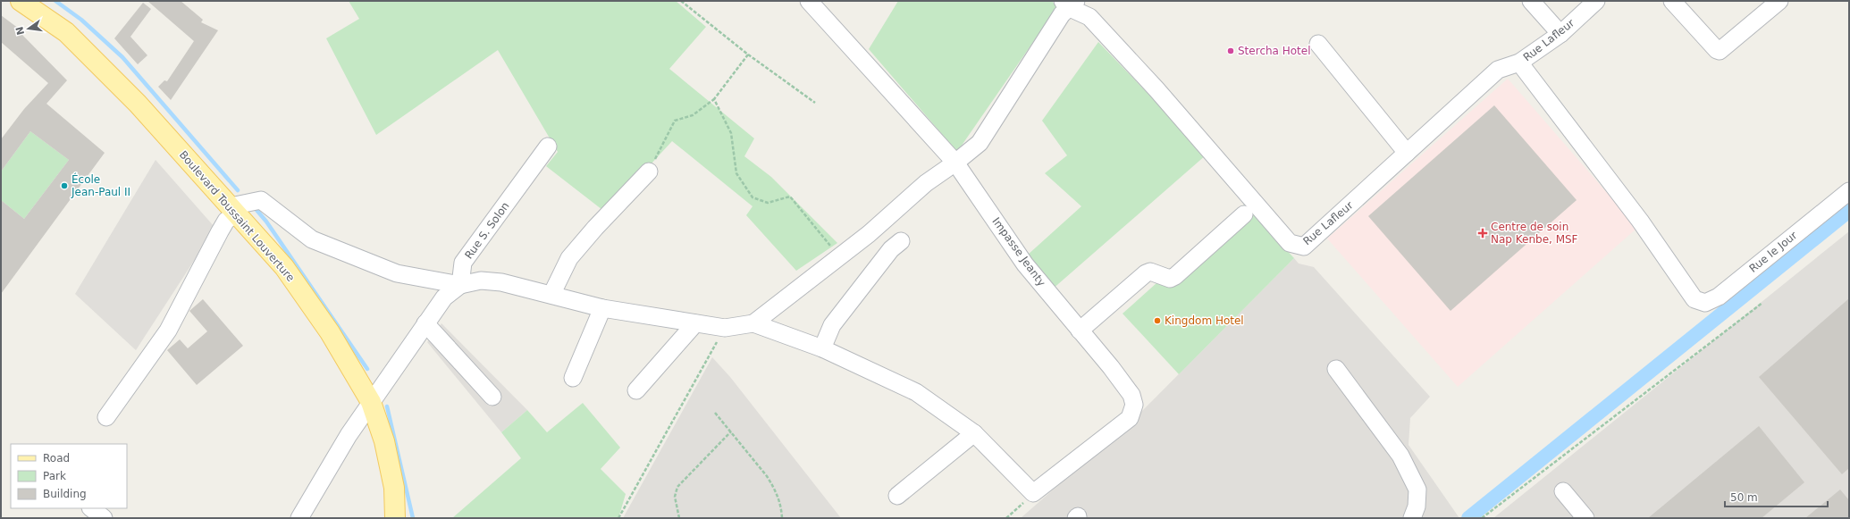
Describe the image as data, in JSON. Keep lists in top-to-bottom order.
{
  "streets": {
    "main road": ["Boulevard Toussaint Louverture"],
    "street": [
      "Rue Lafleur",
      "Rue S. Solon",
      "Impasse Jeanty",
      "Rue le Jour"
    ]
  },
  "crossings": [
    ["Rue Lafleur", "Rue le Jour"]
  ],
  "places": {
    "other": ["Stercha Hotel", "École Jean-Paul II", "Kingdom Hotel"],
    "health": ["Centre de soin Nap Kenbe, MSF"]
  },
  "legend": ["Road", "Park", "Building"],
  "scale_bar": "50 m",
  "north": "left"
}
